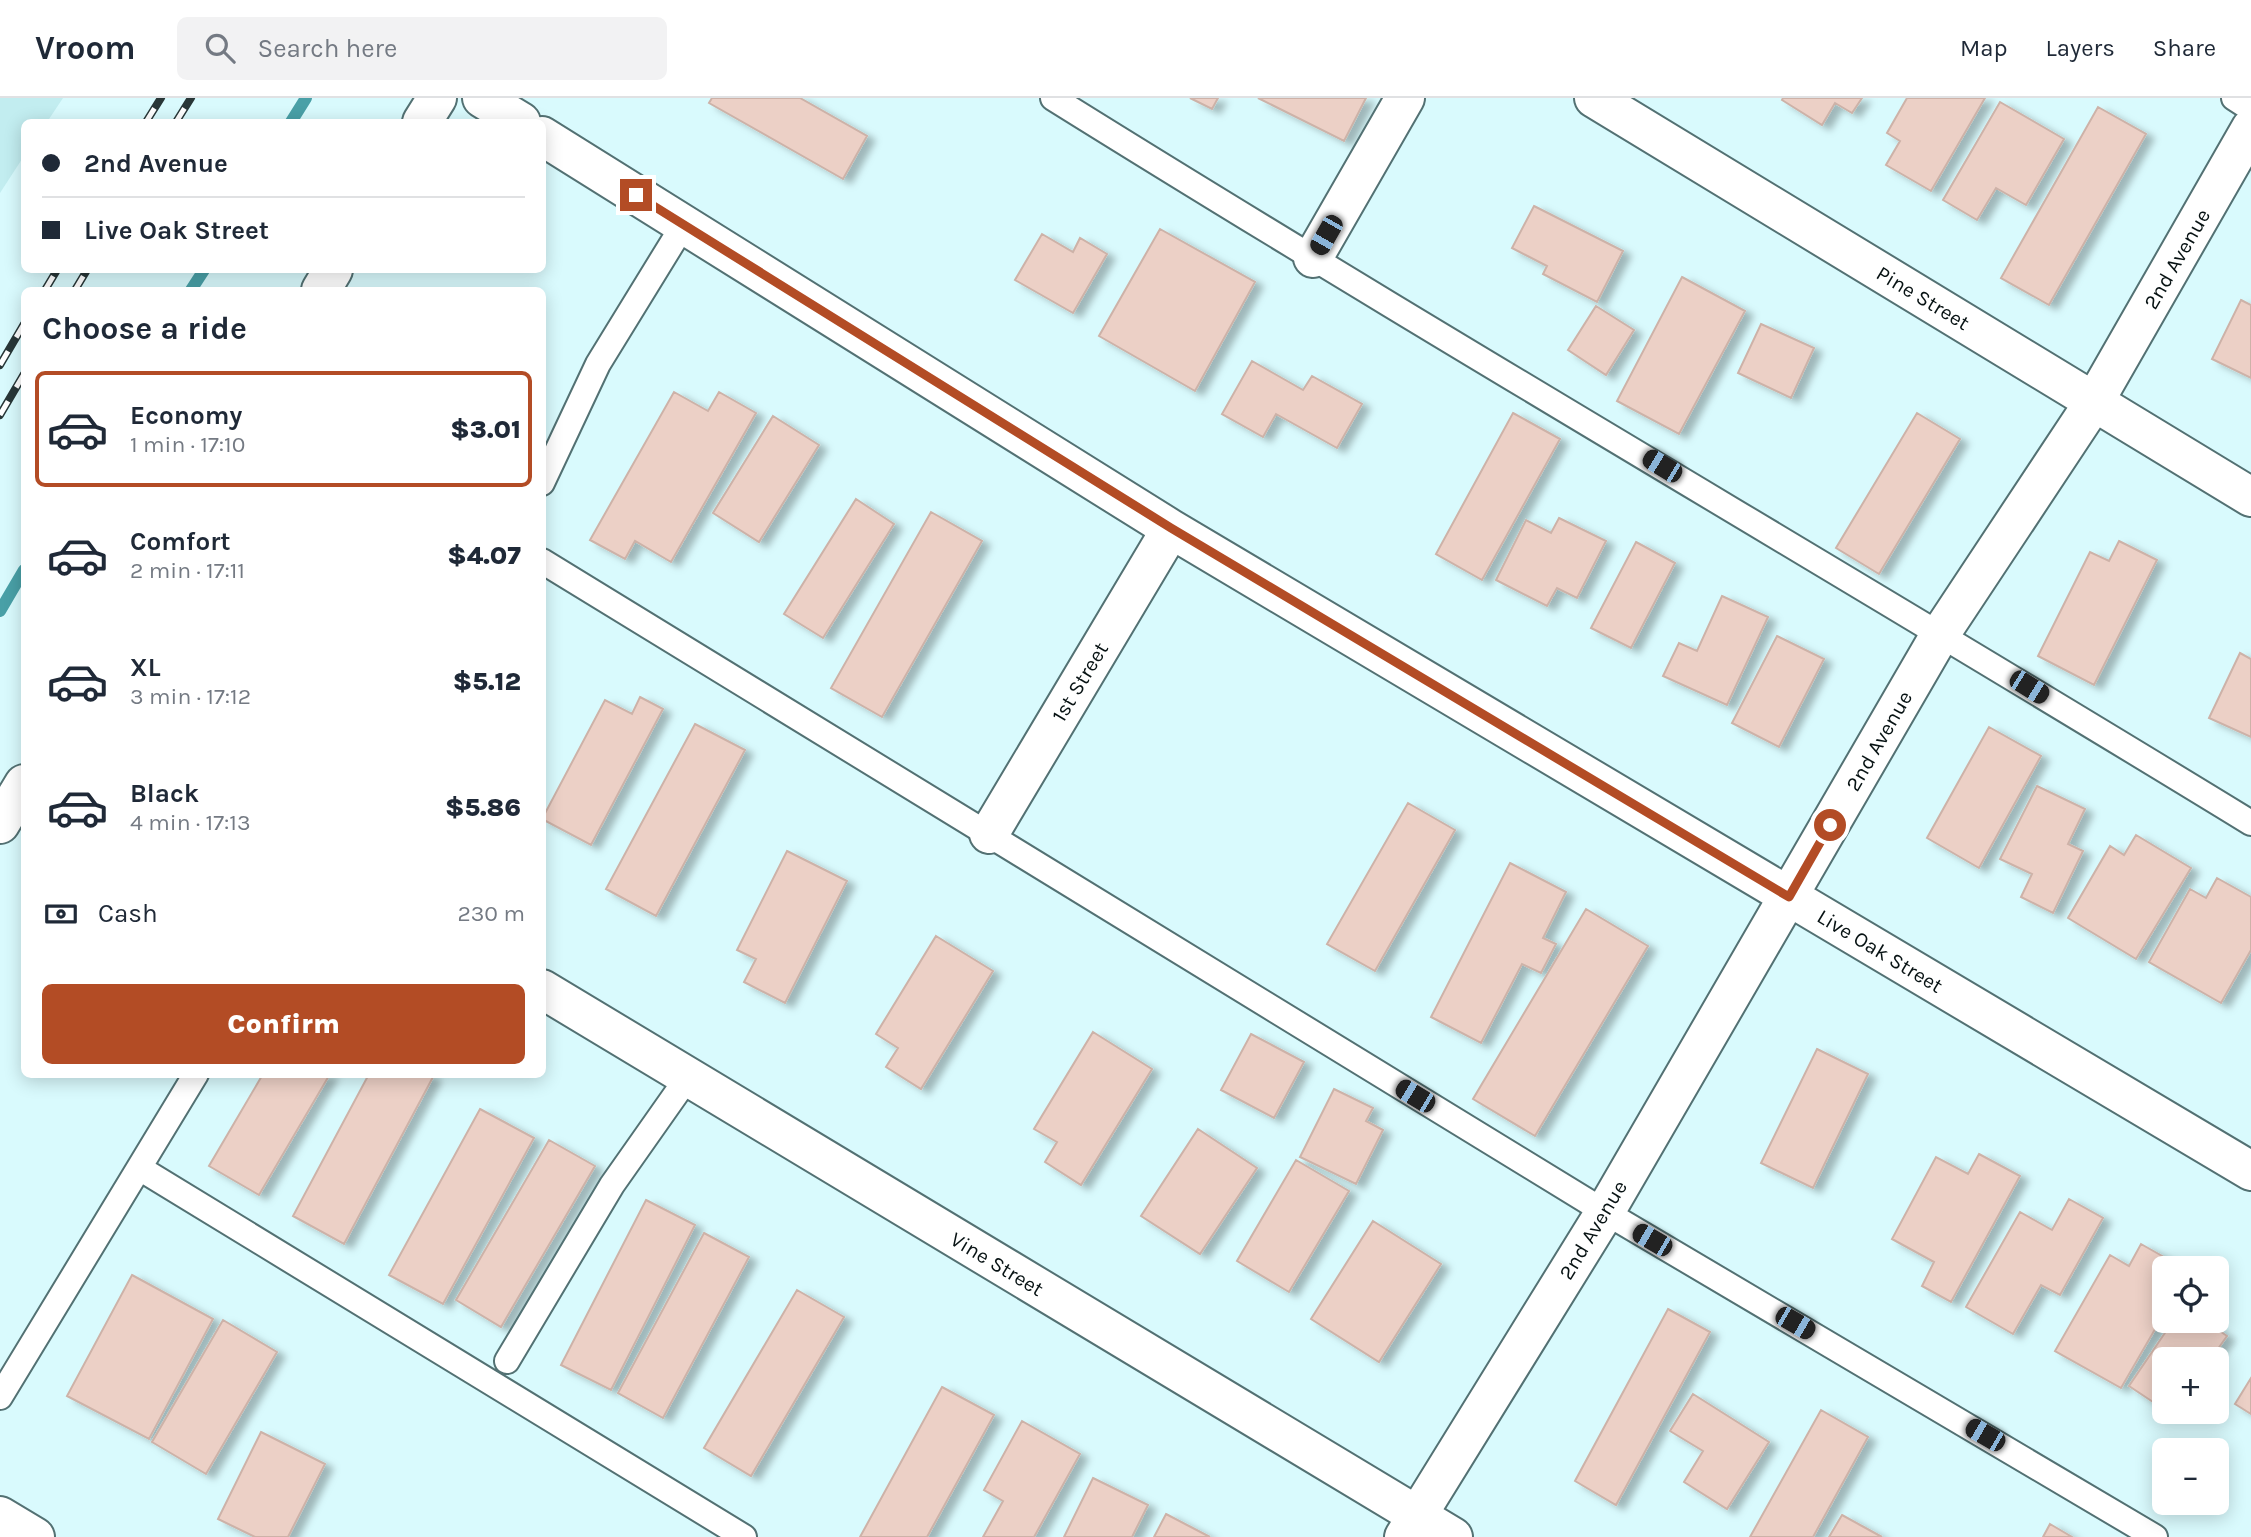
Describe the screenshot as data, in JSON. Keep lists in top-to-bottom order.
{
  "streets": {
    "street": [
      "2nd Avenue",
      "Pine Street",
      "1st Street",
      "Live Oak Street",
      "Vine Street"
    ]
  },
  "crossings": [
    ["2nd Avenue", "Pine Street"],
    ["2nd Avenue", "Live Oak Street"],
    ["2nd Avenue", "Vine Street"],
    ["1st Street", "Live Oak Street"]
  ],
  "page": {
    "header": "Vroom",
    "search": "Search here",
    "nav": ["Map", "Layers", "Share"],
    "banner": ["2nd Avenue", "Live Oak Street"],
    "heading": "Choose a ride",
    "list": [
      {
        "name": "Economy",
        "note": "1 min · 17:10",
        "value": "$3.01"
      },
      {
        "name": "Comfort",
        "note": "2 min · 17:11",
        "value": "$4.07"
      },
      {
        "name": "XL",
        "note": "3 min · 17:12",
        "value": "$5.12"
      },
      {
        "name": "Black",
        "note": "4 min · 17:13",
        "value": "$5.86"
      }
    ],
    "pay": ["Cash", "230 m"],
    "buttons": "Confirm",
    "map_buttons": ["+", "−"]
  }
}
